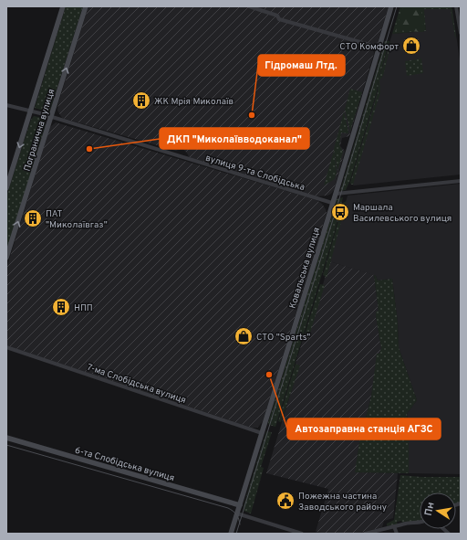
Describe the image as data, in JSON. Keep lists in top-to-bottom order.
{
  "streets": {
    "street": [
      "Погранична вулиця",
      "вулиця 9-та Слобідська",
      "Ковальська вулиця",
      "7-ма Слобідська вулиця",
      "6-та Слобідська вулиця"
    ]
  },
  "crossings": [
    ["Погранична вулиця", "вулиця 9-та Слобідська"],
    ["вулиця 9-та Слобідська", "Ковальська вулиця"],
    ["Ковальська вулиця", "7-ма Слобідська вулиця"],
    ["Ковальська вулиця", "6-та Слобідська вулиця"]
  ],
  "places": {
    "shop": ["СТО Комфорт", "СТО \"Sparts\""],
    "building": ["ЖК Мрія Миколаїв", "ПАТ \"Миколаївгаз\"", "НПП"],
    "other": ["Гідромаш Лтд.", "ДКП \"Миколаївводоканал\"", "Автозаправна станція АГЗС"],
    "bus stop": ["Маршала Василевського вулиця"],
    "public building": ["Пожежна частина Заводського району"]
  },
  "north": "left"
}
